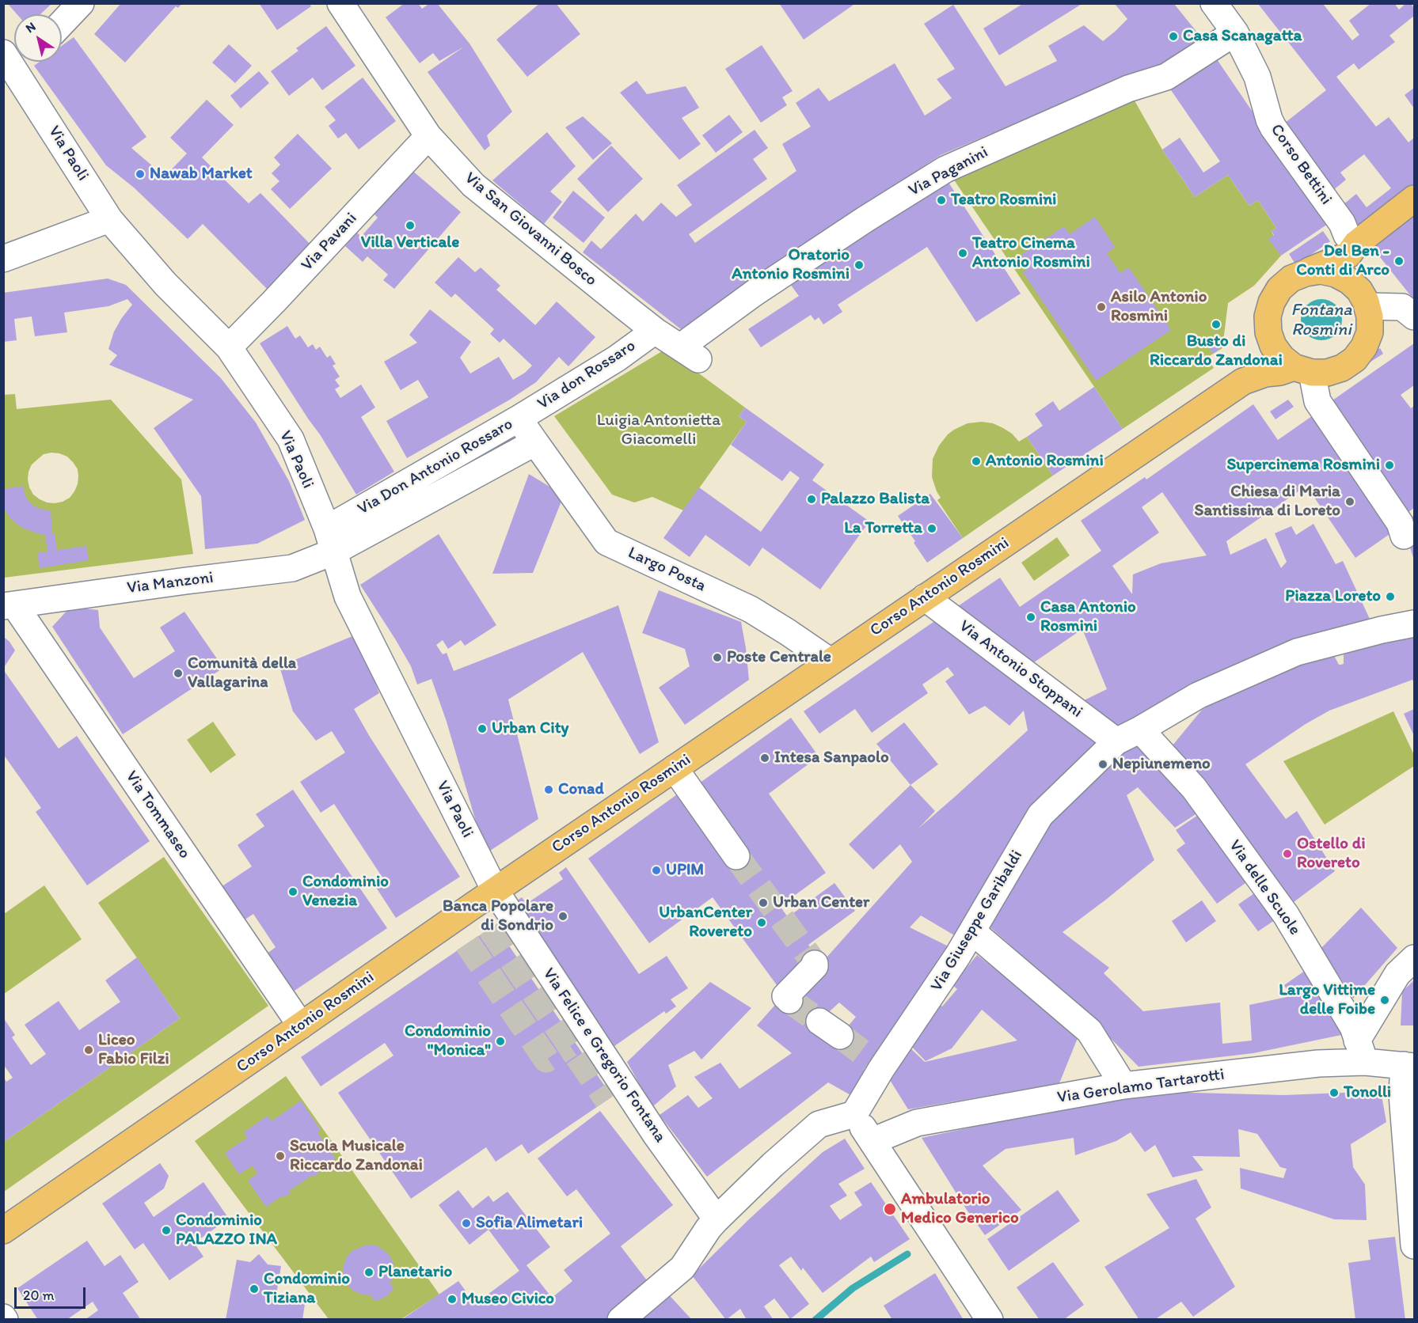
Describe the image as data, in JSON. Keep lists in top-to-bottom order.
{
  "streets": {
    "main road": ["Corso Antonio Rosmini"],
    "street": [
      "Via Paoli",
      "Corso Bettini",
      "Via Paganini",
      "Via San Giovanni Bosco",
      "Via Pavani",
      "Via don Rossaro",
      "Via Don Antonio Rossaro",
      "Largo Posta",
      "Via Manzoni",
      "Via Antonio Stoppani",
      "Via Tommaseo",
      "Via delle Scuole",
      "Via Giuseppe Garibaldi",
      "Via Felice e Gregorio Fontana",
      "Via Gerolamo Tartarotti"
    ]
  },
  "crossings": [
    ["Via Paoli", "Via Pavani"],
    ["Via Paoli", "Via Don Antonio Rossaro"],
    ["Via Paoli", "Via Manzoni"],
    ["Via Paoli", "Corso Antonio Rosmini"],
    ["Via Paoli", "Via Felice e Gregorio Fontana"],
    ["Corso Bettini", "Via Paganini"],
    ["Via Paganini", "Via San Giovanni Bosco"],
    ["Via San Giovanni Bosco", "Via Pavani"],
    ["Via San Giovanni Bosco", "Via don Rossaro"],
    ["Via don Rossaro", "Via Don Antonio Rossaro"],
    ["Via Don Antonio Rossaro", "Largo Posta"],
    ["Via Don Antonio Rossaro", "Via Manzoni"],
    ["Largo Posta", "Corso Antonio Rosmini"],
    ["Via Manzoni", "Via Tommaseo"],
    ["Corso Antonio Rosmini", "Via Antonio Stoppani"],
    ["Corso Antonio Rosmini", "Via Tommaseo"],
    ["Corso Antonio Rosmini", "Via Felice e Gregorio Fontana"],
    ["Via Antonio Stoppani", "Via Giuseppe Garibaldi"],
    ["Via delle Scuole", "Via Giuseppe Garibaldi"],
    ["Via delle Scuole", "Via Gerolamo Tartarotti"]
  ],
  "water": ["Fontana Rosmini"],
  "parks": ["Luigia Antonietta Giacomelli"],
  "places": [
    "Casa Scanagatta",
    "Nawab Market",
    "Teatro Rosmini",
    "Villa Verticale",
    "Teatro Cinema Antonio Rosmini",
    "Del Ben - Conti di Arco",
    "Oratorio Antonio Rosmini",
    "Asilo Antonio Rosmini",
    "Busto di Riccardo Zandonai",
    "Antonio Rosmini",
    "Supercinema Rosmini",
    "Palazzo Balista",
    "Chiesa di Maria Santissima di Loreto",
    "La Torretta",
    "Piazza Loreto",
    "Casa Antonio Rosmini",
    "Poste Centrale",
    "Comunità della Vallagarina",
    "Urban City",
    "Intesa Sanpaolo",
    "Nepiunemeno",
    "Conad",
    "Ostello di Rovereto",
    "UPIM",
    "Condominio Venezia",
    "Urban Center",
    "Banca Popolare di Sondrio",
    "UrbanCenter Rovereto",
    "Largo Vittime delle Foibe",
    "Condominio \"Monica\"",
    "Liceo Fabio Filzi",
    "Tonolli",
    "Scuola Musicale Riccardo Zandonai",
    "Ambulatorio Medico Generico",
    "Sofia Alimetari",
    "Condominio PALAZZO INA",
    "Planetario",
    "Condominio Tiziana",
    "Museo Civico"
  ],
  "scale_bar": "20 m",
  "north": "top left"
}
